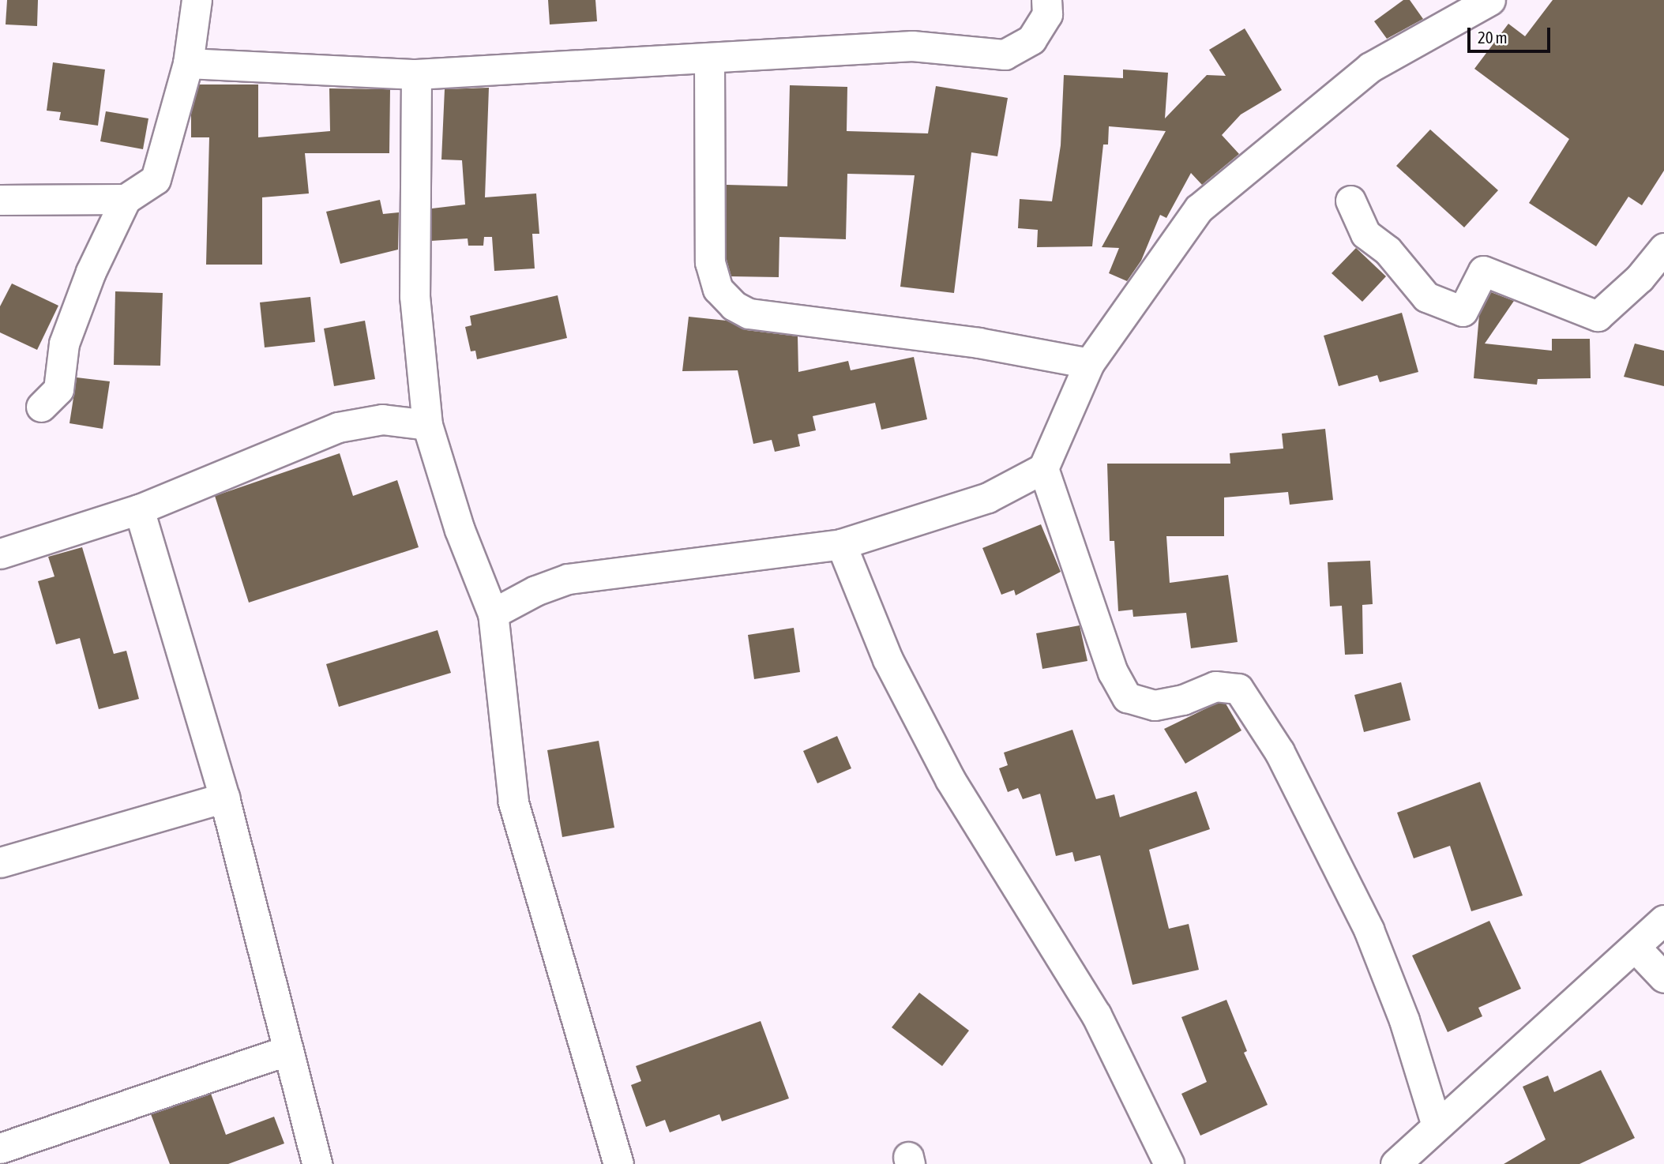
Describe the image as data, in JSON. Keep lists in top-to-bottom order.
{
  "scale_bar": "20 m"
}
